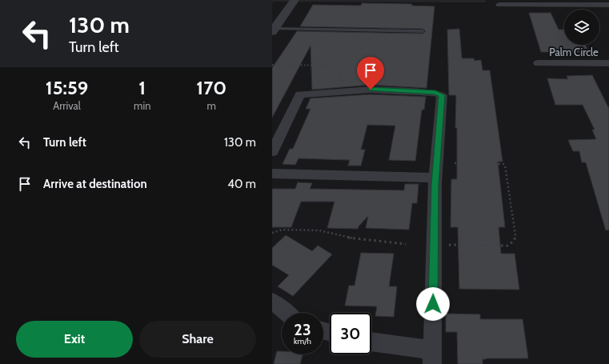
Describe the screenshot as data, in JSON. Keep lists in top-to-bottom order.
{
  "streets": {
    "street": ["Palm Circle"]
  },
  "page": {
    "turn": ["130 m", "Turn left"],
    "eta": [
      "15:59",
      "Arrival",
      "1",
      "min",
      "170",
      "m"
    ],
    "list": [
      {
        "name": "Turn left",
        "value": "130 m"
      },
      {
        "name": "Arrive at destination",
        "value": "40 m"
      }
    ],
    "speed": "23 km/h",
    "limit": "30",
    "buttons": ["Exit", "Share"]
  }
}
